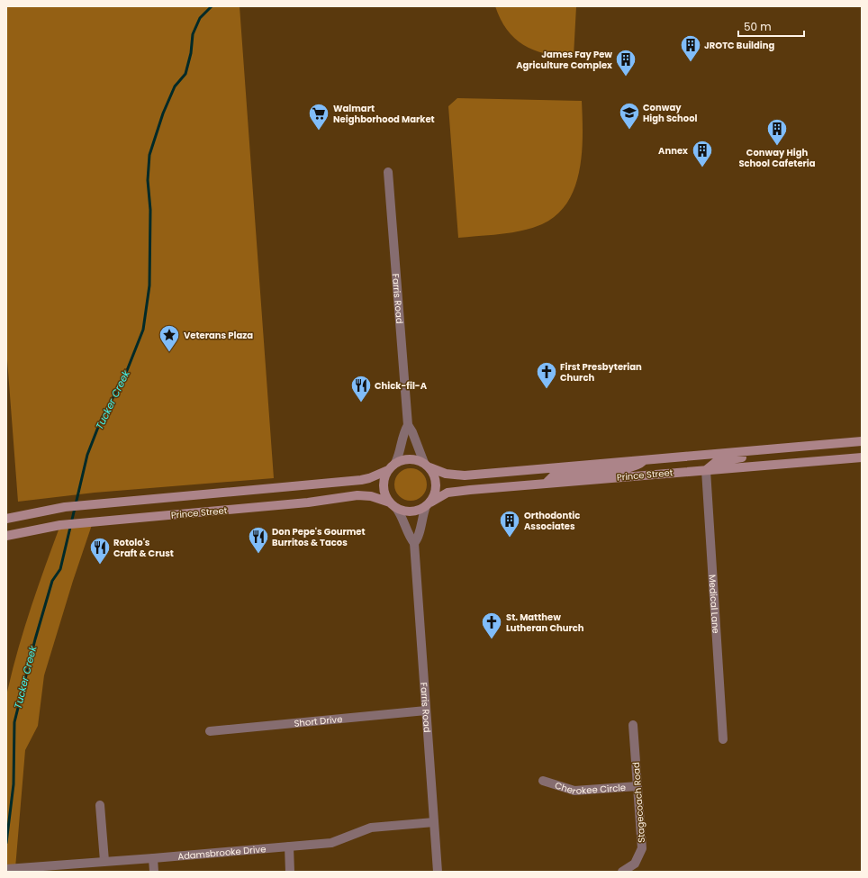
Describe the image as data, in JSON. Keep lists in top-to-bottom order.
{
  "streets": {
    "main road": ["Prince Street"],
    "street": [
      "Farris Road",
      "Medical Lane",
      "Short Drive",
      "Cherokee Circle",
      "Stagecoach Road",
      "Adamsbrooke Drive"
    ]
  },
  "crossings": [
    ["Farris Road", "Prince Street"],
    ["Farris Road", "Short Drive"],
    ["Farris Road", "Adamsbrooke Drive"],
    ["Prince Street", "Medical Lane"],
    ["Cherokee Circle", "Stagecoach Road"]
  ],
  "water": ["Tucker Creek"],
  "places": {
    "building": [
      "JROTC Building",
      "James Fay Pew Agriculture Complex",
      "Conway High School Cafeteria",
      "Annex",
      "Orthodontic Associates"
    ],
    "school or university": ["Conway High School"],
    "supermarket": ["Walmart Neighborhood Market"],
    "place": ["Veterans Plaza"],
    "church": ["First Presbyterian Church", "St. Matthew Lutheran Church"],
    "restaurant": ["Chick-fil-A", "Don Pepe's Gourmet Burritos & Tacos", "Rotolo's Craft & Crust"]
  },
  "scale_bar": "50 m"
}
